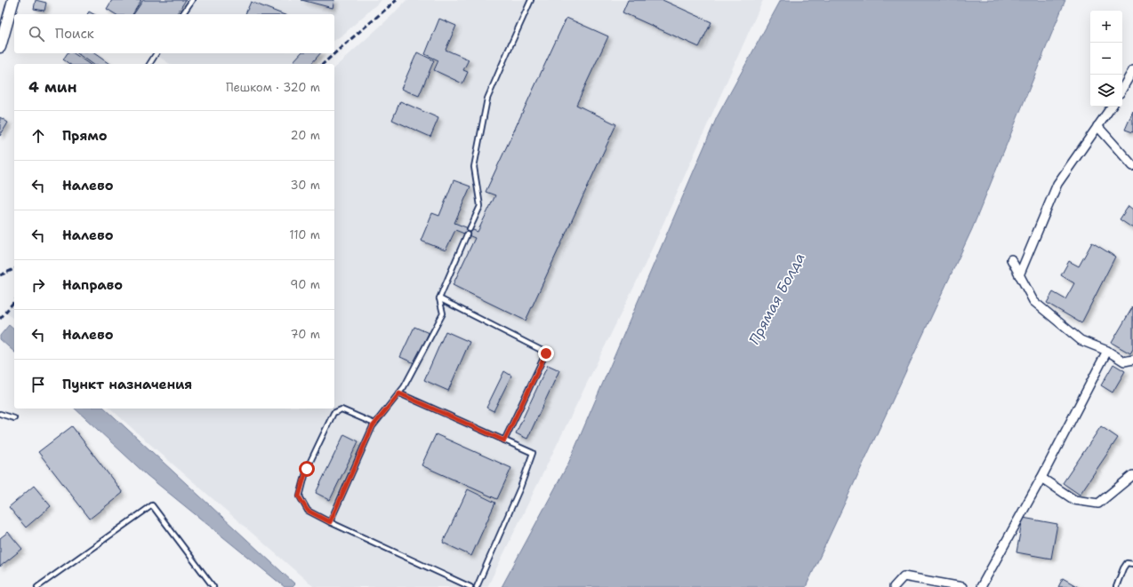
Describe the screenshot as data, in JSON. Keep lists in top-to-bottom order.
{
  "water": ["Прямая Болда"],
  "page": {
    "map_buttons": ["+", "−"],
    "search": "Поиск",
    "heading": ["4 мин", "Пешком · 320 m"],
    "list": [
      ["Прямо", "20 m"],
      ["Налево", "30 m"],
      ["Налево", "110 m"],
      ["Направо", "90 m"],
      ["Налево", "70 m"],
      "Пункт назначения"
    ]
  }
}
